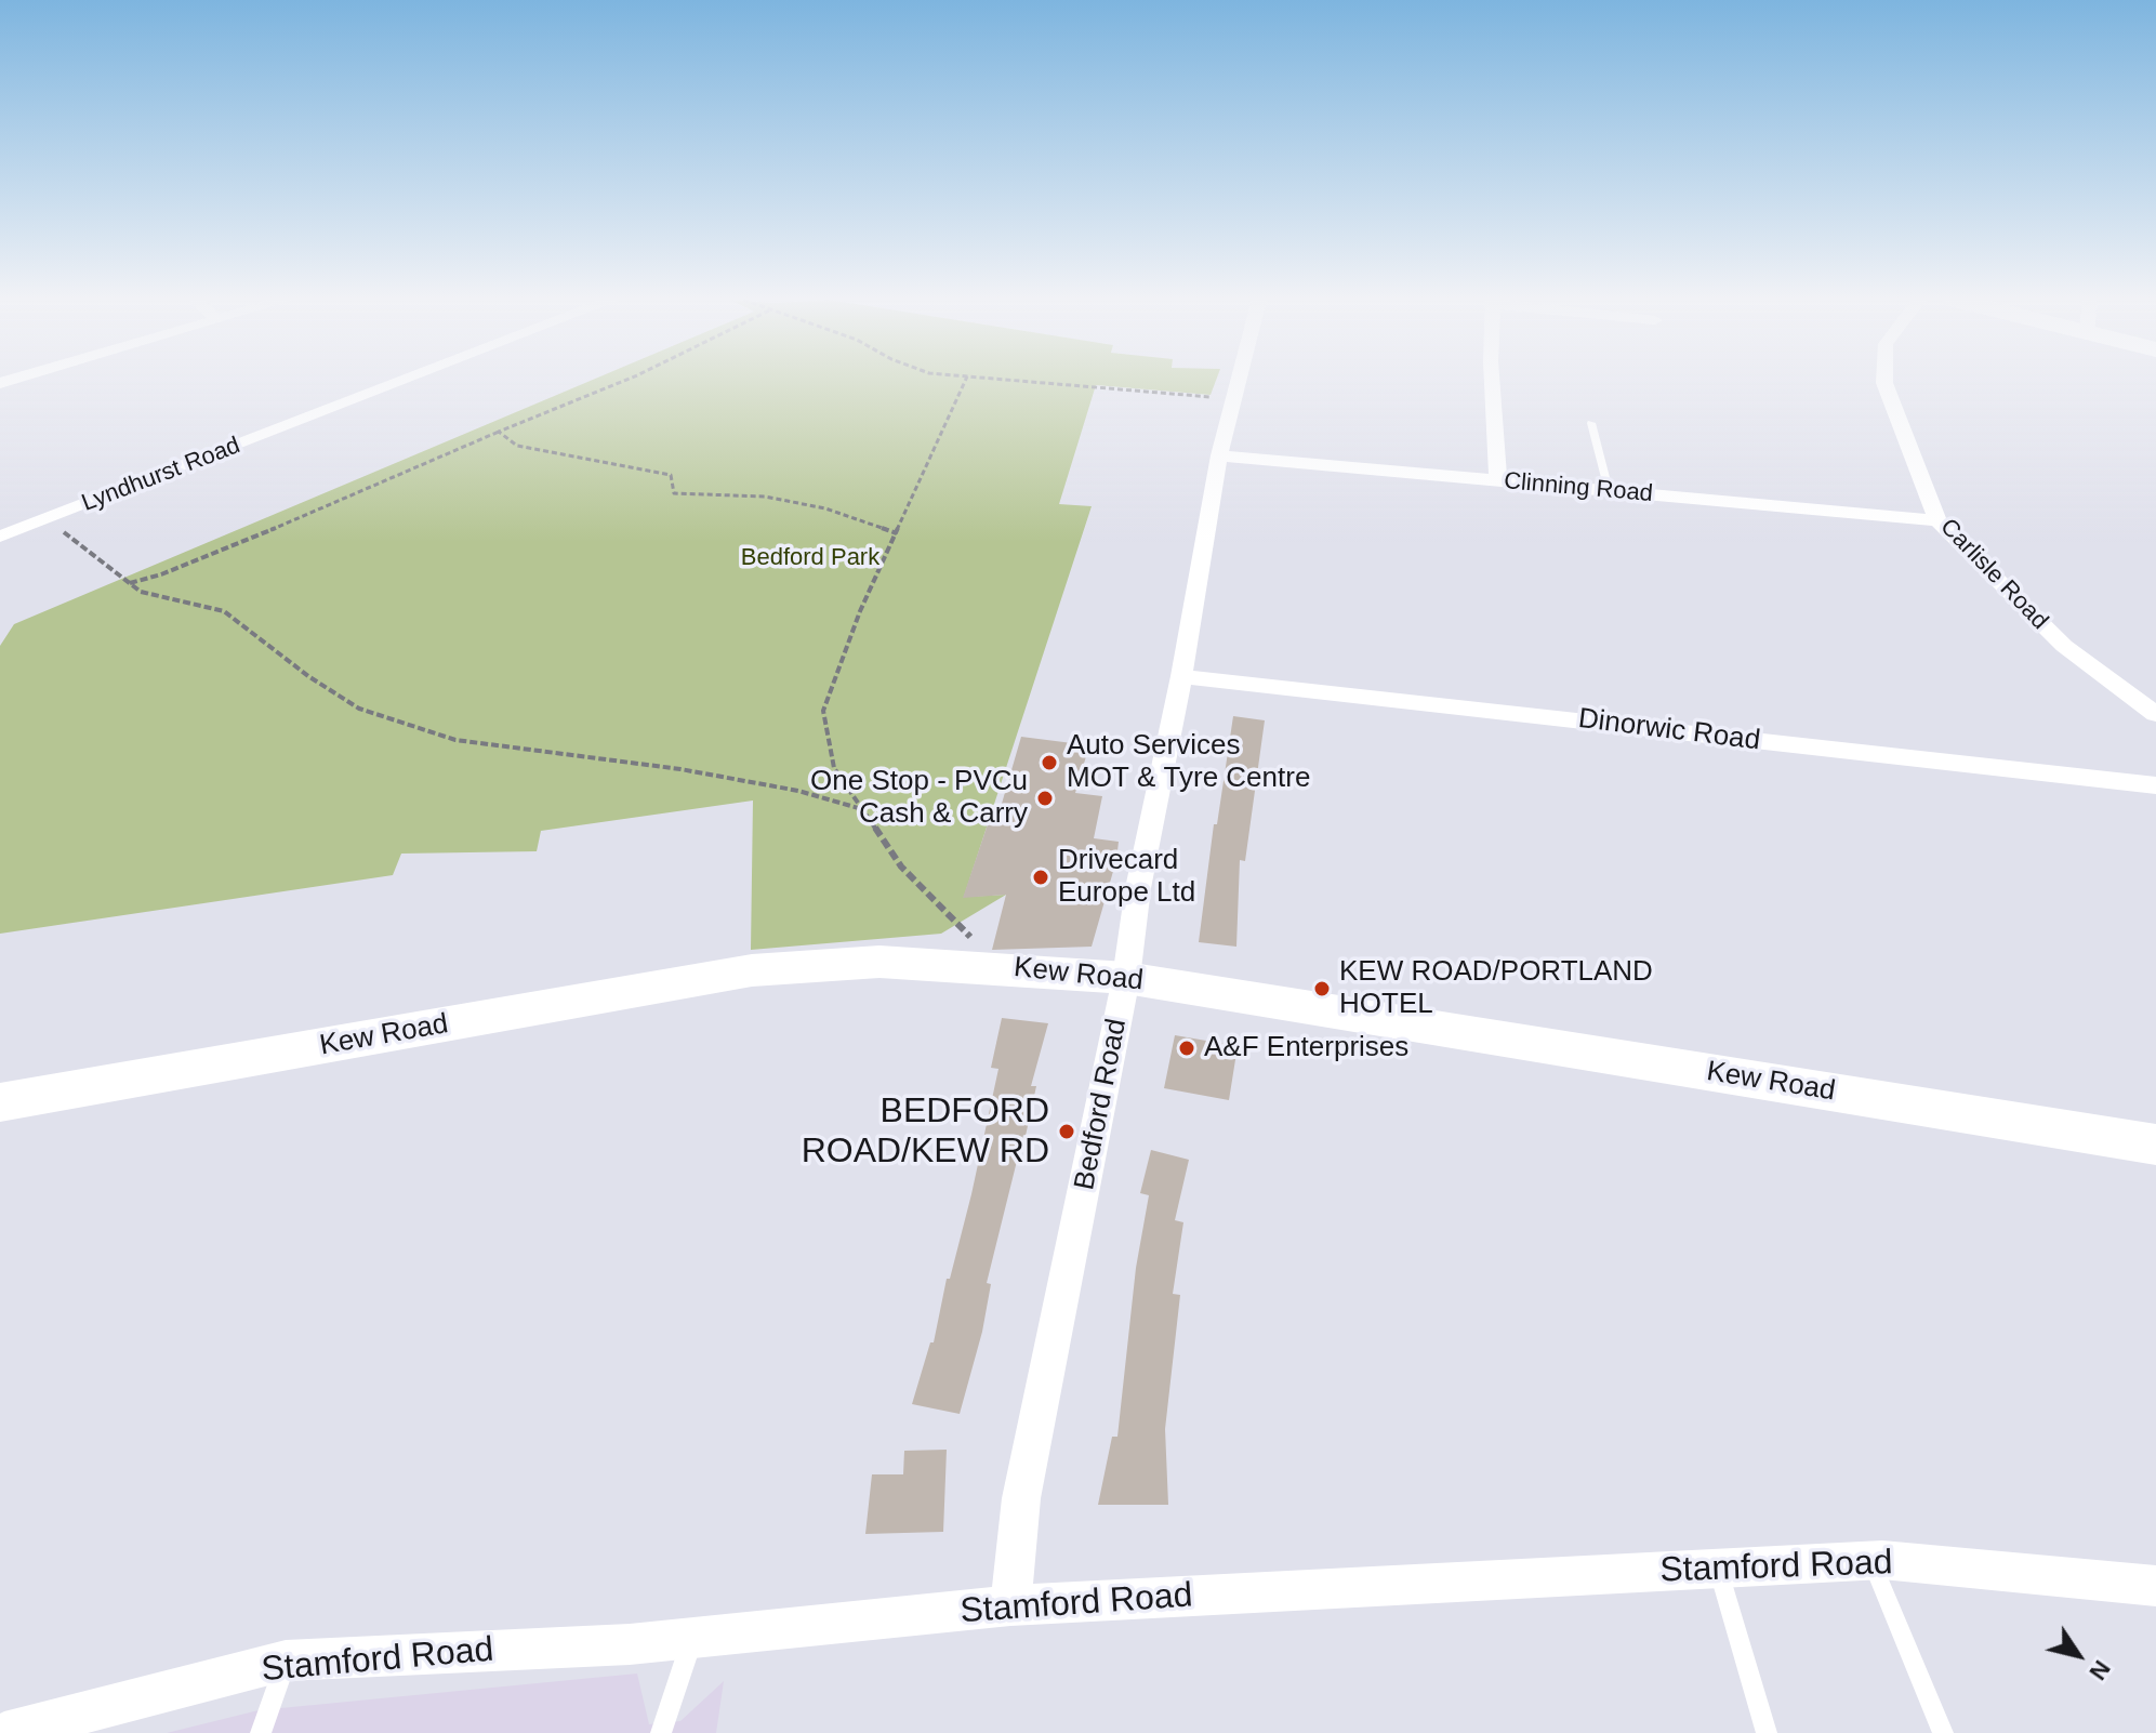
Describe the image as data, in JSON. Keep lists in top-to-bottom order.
{
  "streets": {
    "main road": ["Kew Road"],
    "street": [
      "Lyndhurst Road",
      "Clinning Road",
      "Carlisle Road",
      "Dinorwic Road",
      "Bedford Road",
      "Stamford Road"
    ]
  },
  "crossings": [
    ["Clinning Road", "Carlisle Road"],
    ["Clinning Road", "Bedford Road"],
    ["Dinorwic Road", "Bedford Road"],
    ["Kew Road", "Bedford Road"],
    ["Bedford Road", "Stamford Road"]
  ],
  "parks": ["Bedford Park"],
  "places": [
    "Auto Services MOT & Tyre Centre",
    "One Stop - PVCu Cash & Carry",
    "Drivecard Europe Ltd",
    "KEW ROAD/PORTLAND HOTEL",
    "A&F Enterprises",
    "BEDFORD ROAD/KEW RD"
  ],
  "north": "bottom right"
}
